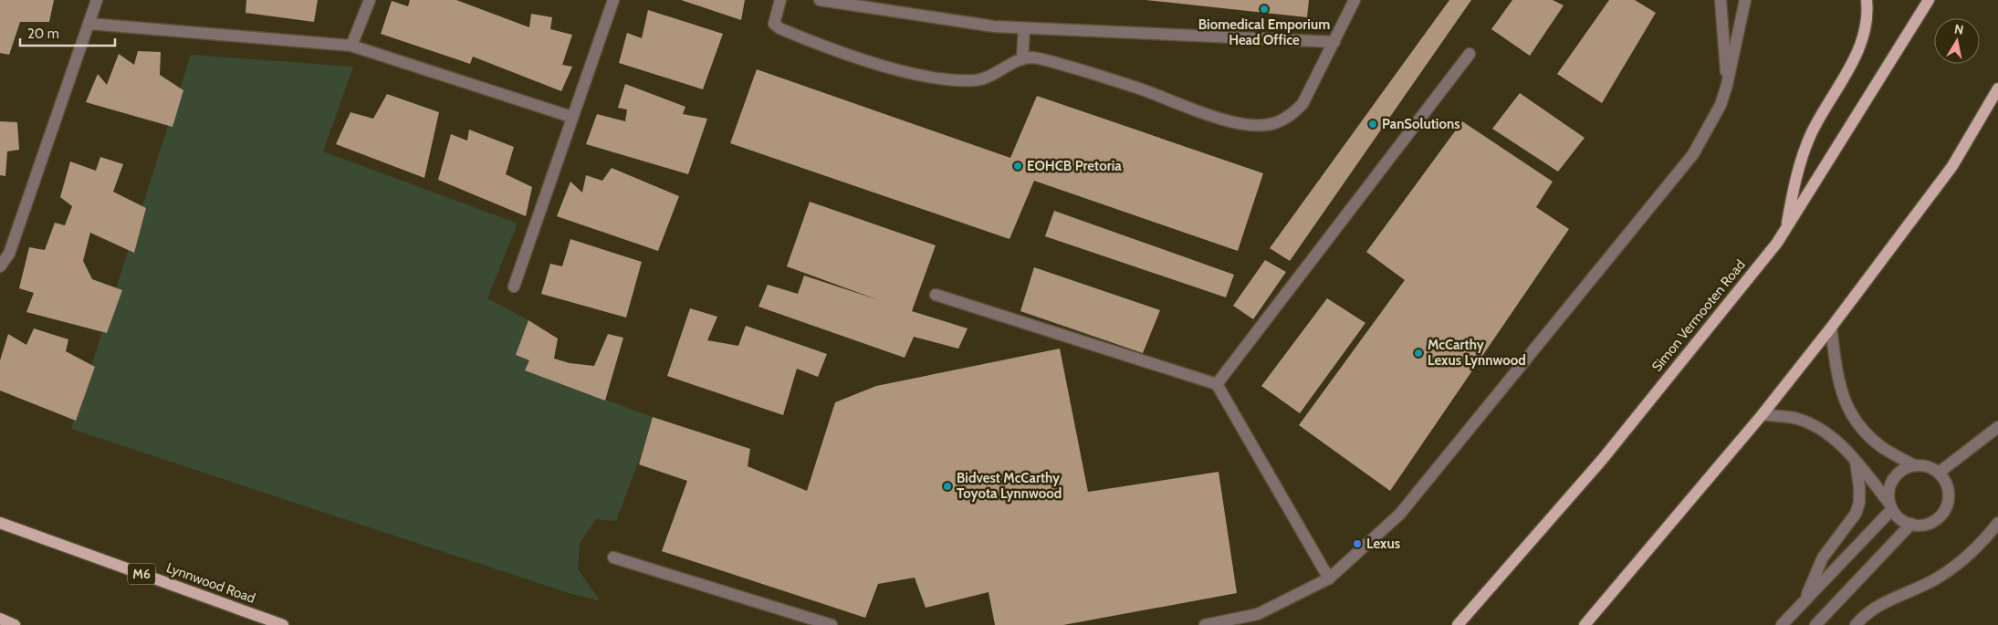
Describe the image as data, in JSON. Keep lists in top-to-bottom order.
{
  "streets": {
    "main road": ["Simon Vermooten Road", "M6", "Lynnwood Road"]
  },
  "places": [
    "Biomedical Emporium Head Office",
    "PanSolutions",
    "EOHCB Pretoria",
    "McCarthy Lexus Lynnwood",
    "Bidvest McCarthy Toyota Lynnwood",
    "Lexus"
  ],
  "scale_bar": "20 m",
  "north": "top"
}
